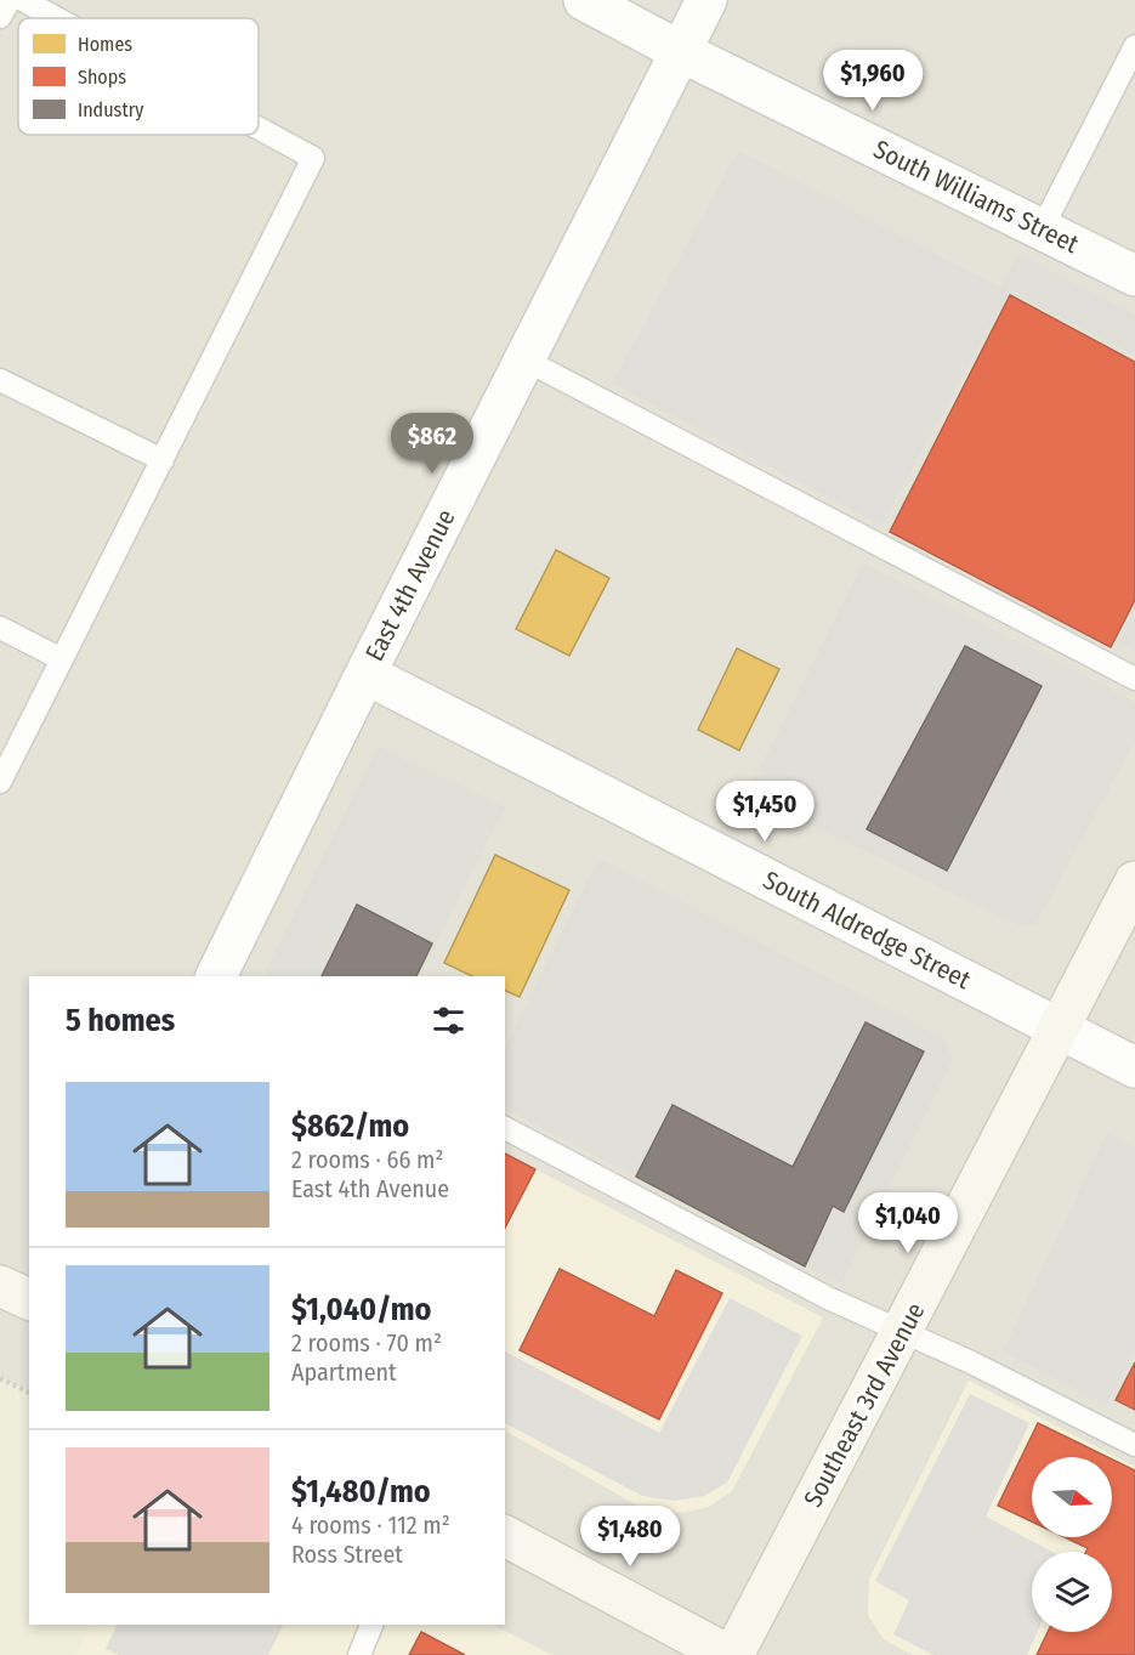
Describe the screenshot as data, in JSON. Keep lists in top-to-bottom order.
{
  "streets": {
    "main road": ["Southeast 3rd Avenue"],
    "street": ["South Williams Street", "East 4th Avenue", "South Aldredge Street"]
  },
  "crossings": [
    ["South Williams Street", "East 4th Avenue"],
    ["East 4th Avenue", "South Aldredge Street"],
    ["South Aldredge Street", "Southeast 3rd Avenue"]
  ],
  "legend": ["Homes", "Shops", "Industry"],
  "north": "right",
  "page": {
    "price": [
      "$1,960",
      "$862",
      "$1,450",
      "$1,040",
      "$1,480"
    ],
    "heading": "5 homes",
    "list": [
      {
        "name": "$862/mo",
        "note": "2 rooms · 66 m² · East 4th Avenue"
      },
      {
        "name": "$1,040/mo",
        "note": "2 rooms · 70 m² · Apartment"
      },
      {
        "name": "$1,480/mo",
        "note": "4 rooms · 112 m² · Ross Street"
      }
    ]
  }
}
